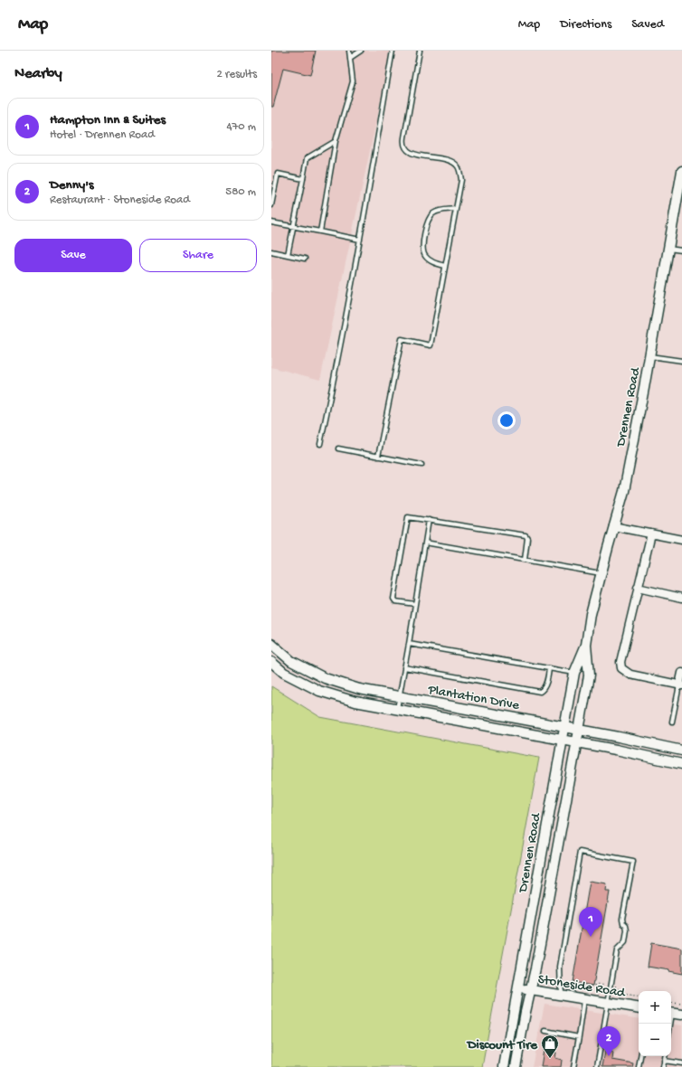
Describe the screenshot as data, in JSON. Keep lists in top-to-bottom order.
{
  "streets": {
    "street": ["Drennen Road", "Plantation Drive", "Stoneside Road"]
  },
  "crossings": [
    ["Drennen Road", "Plantation Drive"],
    ["Drennen Road", "Stoneside Road"]
  ],
  "places": {
    "shop": ["Discount Tire"]
  },
  "page": {
    "header": "Map",
    "nav": ["Map", "Directions", "Saved"],
    "heading": ["Nearby", "2 results"],
    "list": [
      {
        "mark": "1",
        "name": "Hampton Inn & Suites",
        "note": "Hotel · Drennen Road",
        "value": "470 m"
      },
      {
        "mark": "2",
        "name": "Denny's",
        "note": "Restaurant · Stoneside Road",
        "value": "580 m"
      }
    ],
    "buttons": ["Save", "Share"],
    "pins": ["1", "2"],
    "map_buttons": ["+", "−"]
  }
}
